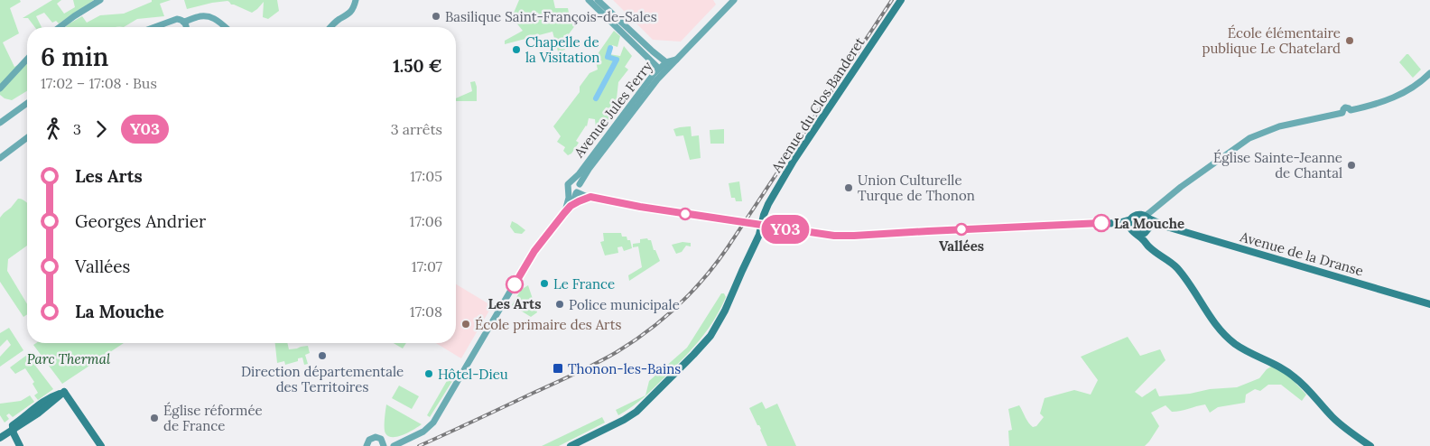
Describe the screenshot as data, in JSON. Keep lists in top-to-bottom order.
{
  "streets": {
    "main road": ["Avenue du Clos Banderet", "Avenue de la Dranse"],
    "street": ["Avenue Jules Ferry"]
  },
  "parks": ["Parc Thermal"],
  "places": {
    "other": [
      "Basilique Saint-François-de-Sales",
      "École élémentaire publique Le Chatelard",
      "Chapelle de la Visitation",
      "Église Sainte-Jeanne de Chantal",
      "Union Culturelle Turque de Thonon",
      "La Mouche",
      "Vallées",
      "Le France",
      "Les Arts",
      "Police municipale",
      "École primaire des Arts",
      "Direction départementale des Territoires",
      "Hôtel-Dieu",
      "Église réformée de France"
    ],
    "transit": ["Thonon-les-Bains"]
  },
  "lines": ["bus line Y03"],
  "page": {
    "on_map": "Y03",
    "heading": ["6 min", "17:02 – 17:08 · Bus", "1.50 €"],
    "legs": ["3", "Y03", "3 arrêts"],
    "list": [
      {
        "name": "Les Arts",
        "value": "17:05"
      },
      {
        "name": "Georges Andrier",
        "value": "17:06"
      },
      {
        "name": "Vallées",
        "value": "17:07"
      },
      {
        "name": "La Mouche",
        "value": "17:08"
      }
    ]
  }
}
